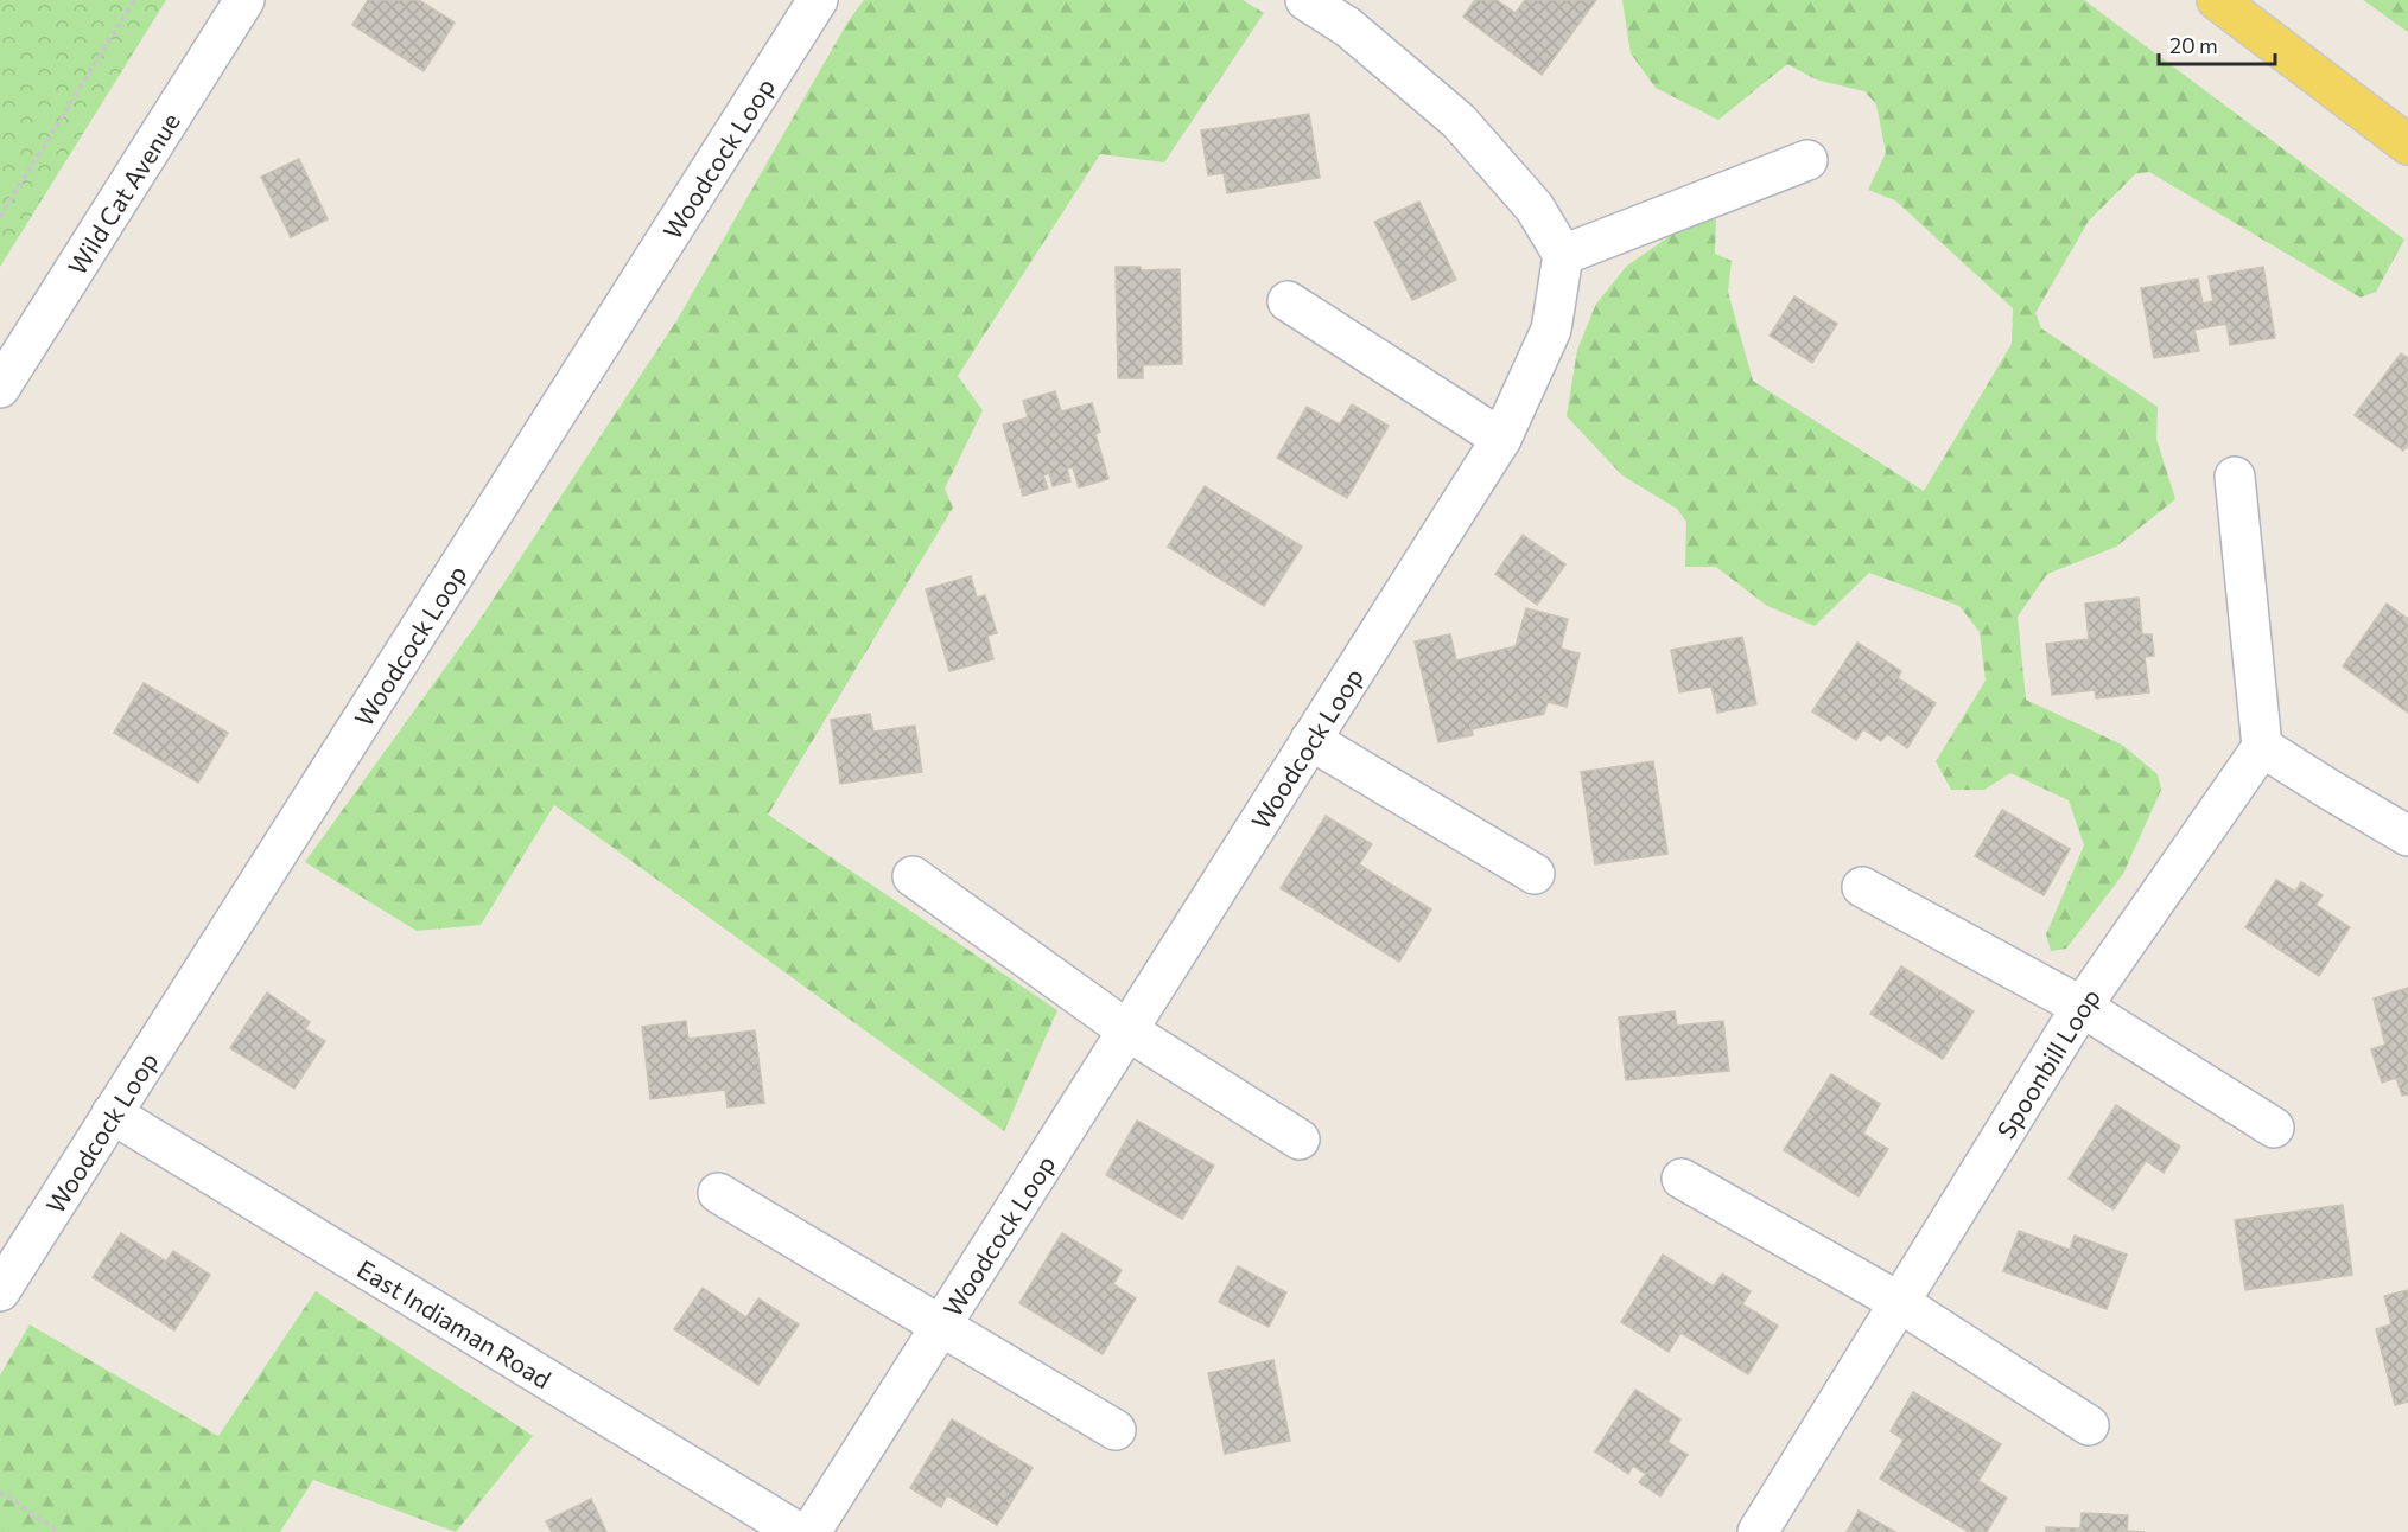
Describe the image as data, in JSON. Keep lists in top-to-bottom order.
{
  "streets": {
    "street": [
      "Woodcock Loop",
      "Wild Cat Avenue",
      "Spoonbill Loop",
      "East Indiaman Road"
    ]
  },
  "crossings": [
    ["Woodcock Loop", "East Indiaman Road"]
  ],
  "scale_bar": "20 m"
}
